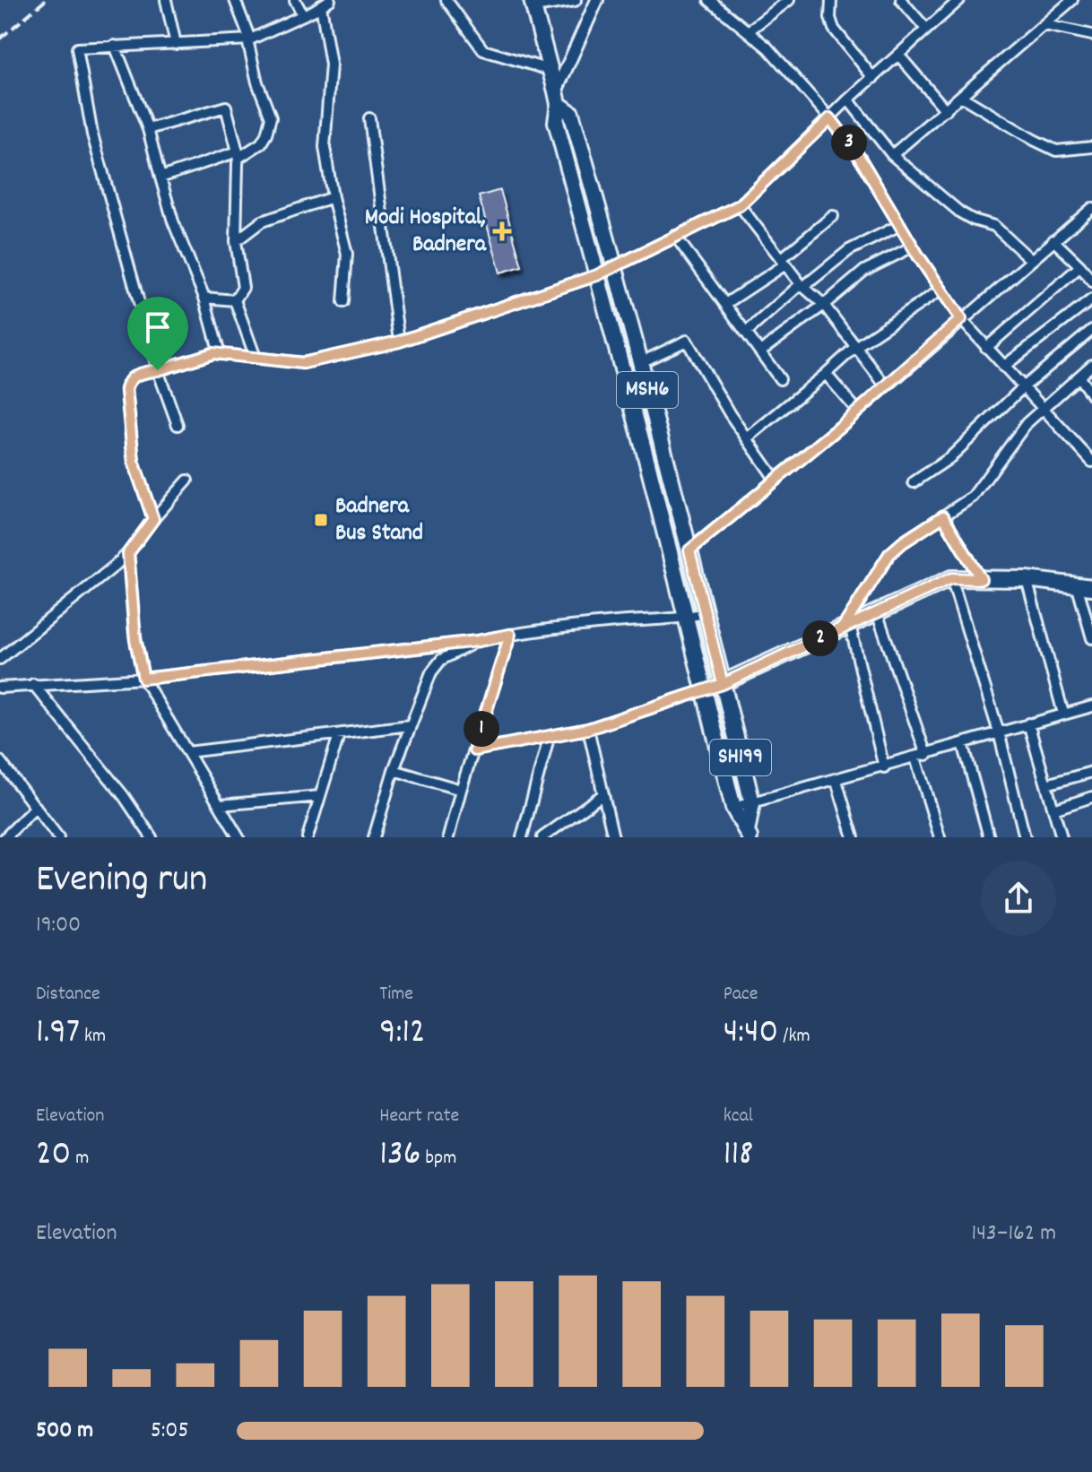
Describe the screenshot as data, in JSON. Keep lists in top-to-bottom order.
{
  "streets": {
    "main road": ["MSH6", "SH199"]
  },
  "crossings": [
    ["MSH6", "SH199"]
  ],
  "places": {
    "health": ["Modi Hospital, Badnera"],
    "transit": ["Badnera Bus Stand"]
  },
  "page": {
    "pins": ["3", "2", "1"],
    "heading": ["Evening run", "19:00"],
    "stats": [
      ["Distance", "1.97 km"],
      ["Time", "9:12"],
      ["Pace", "4:40 /km"],
      ["Elevation", "20 m"],
      ["Heart rate", "136 bpm"],
      ["kcal", "118"]
    ],
    "chart": ["Elevation", "143–162 m"],
    "list": [
      {
        "name": "500 m",
        "note": "5:05"
      }
    ]
  }
}
